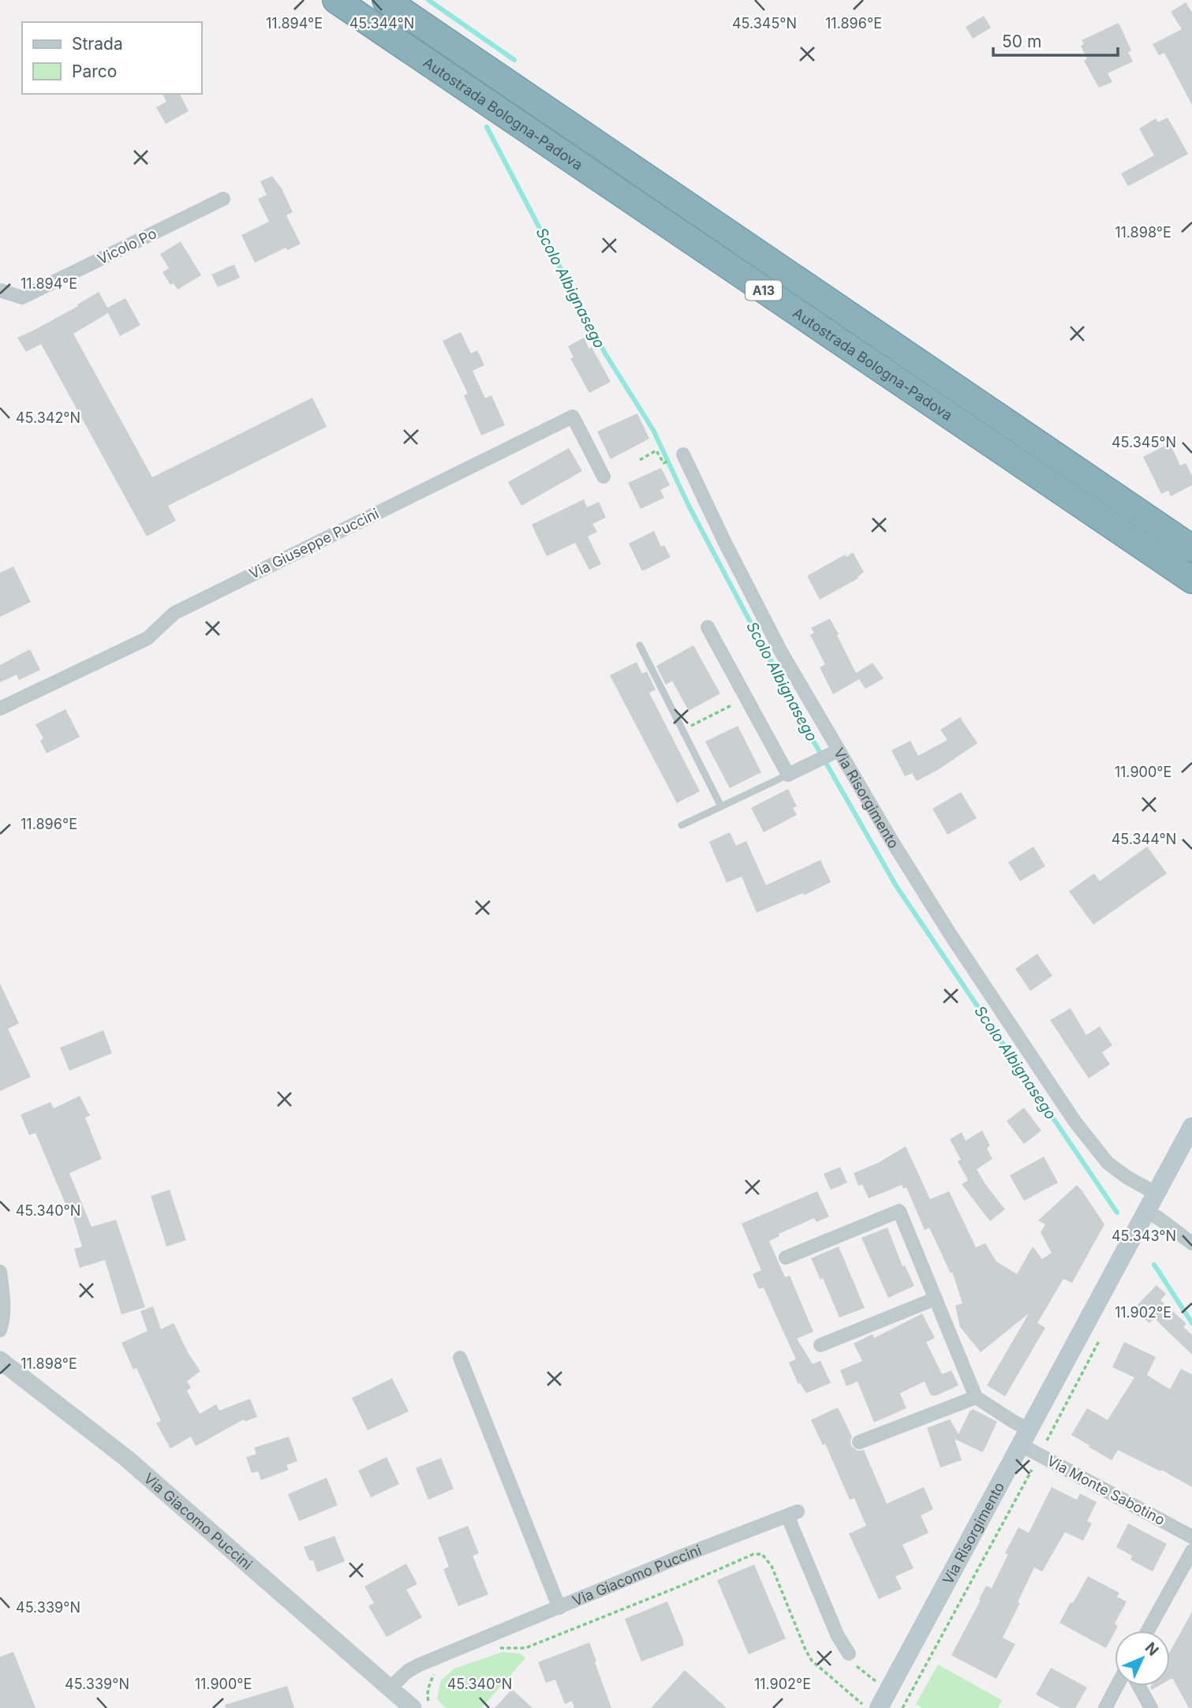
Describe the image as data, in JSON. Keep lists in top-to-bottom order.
{
  "streets": {
    "highway": ["Autostrada Bologna-Padova", "A13"],
    "main road": ["Via Risorgimento"],
    "street": [
      "Vicolo Po",
      "Via Giuseppe Puccini",
      "Via Monte Sabotino",
      "Via Giacomo Puccini"
    ]
  },
  "crossings": [
    ["Via Risorgimento", "Via Monte Sabotino"]
  ],
  "water": ["Scolo Albignasego"],
  "legend": ["Strada", "Parco"],
  "scale_bar": "50 m",
  "north": "top right",
  "coordinates": [
    "11.894°E",
    "11.896°E",
    "45.344°N",
    "45.345°N",
    "11.898°E",
    "45.342°N",
    "11.900°E",
    "45.340°N",
    "45.343°N",
    "11.902°E",
    "45.339°N"
  ]
}
